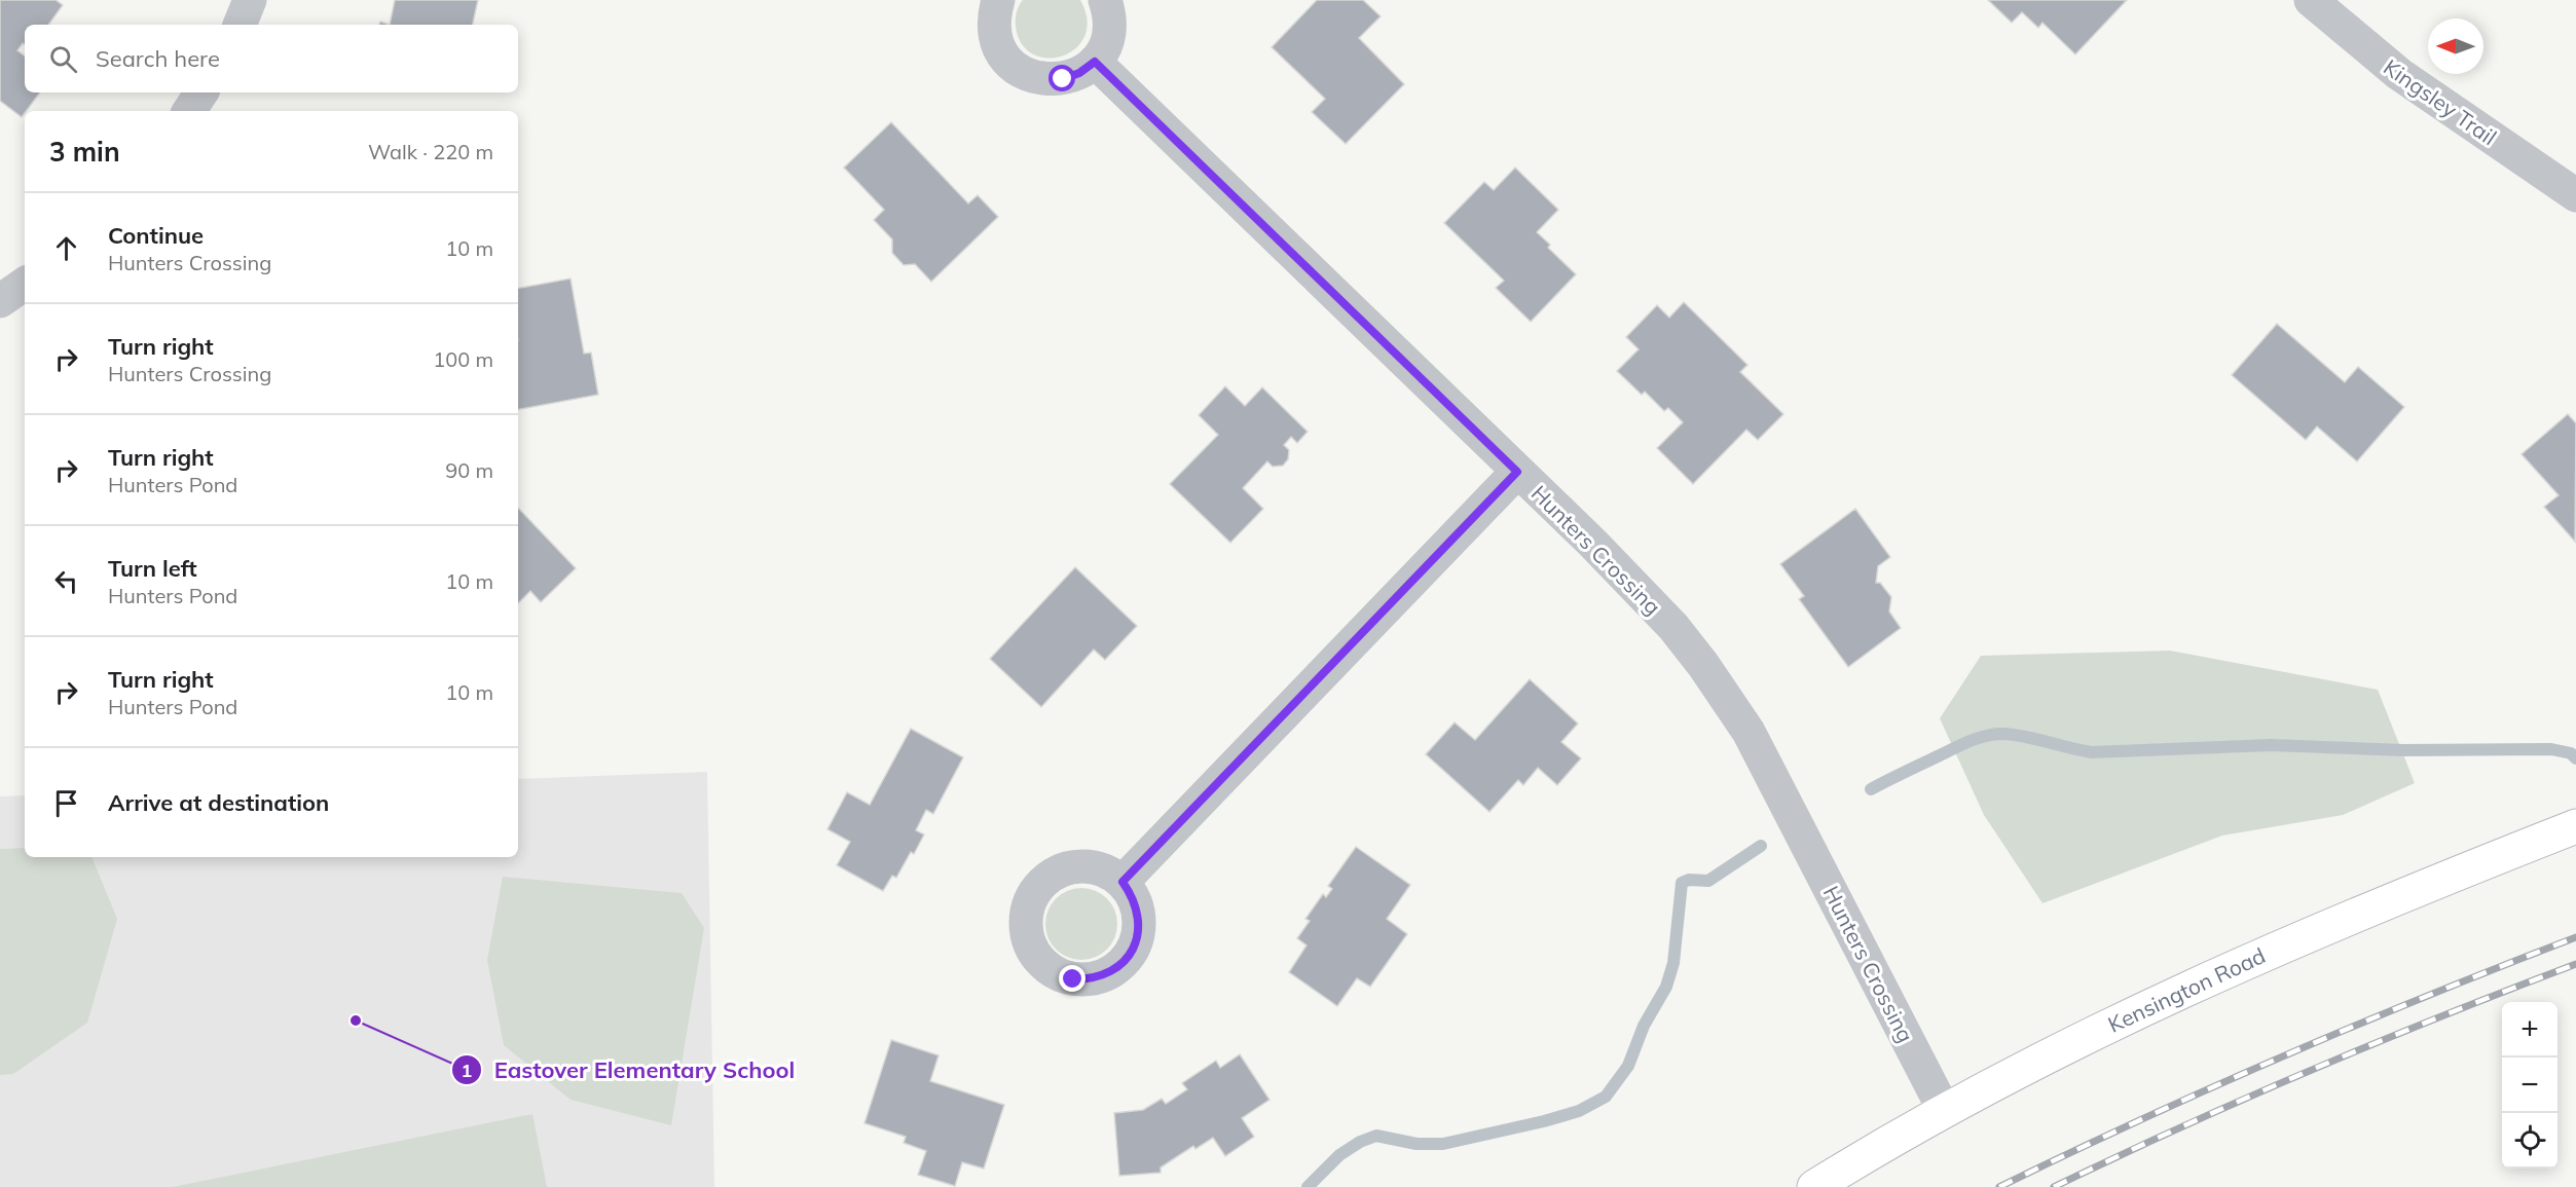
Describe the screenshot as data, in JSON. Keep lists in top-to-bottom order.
{
  "streets": {
    "street": ["Kingsley Trail", "Hunters Crossing", "Kensington Road"]
  },
  "crossings": [
    ["Hunters Crossing", "Kensington Road"]
  ],
  "places": ["Eastover Elementary School"],
  "north": "left",
  "page": {
    "search": "Search here",
    "heading": ["3 min", "Walk · 220 m"],
    "list": [
      ["Continue", "Hunters Crossing", "10 m"],
      ["Turn right", "Hunters Crossing", "100 m"],
      ["Turn right", "Hunters Pond", "90 m"],
      ["Turn left", "Hunters Pond", "10 m"],
      ["Turn right", "Hunters Pond", "10 m"],
      "Arrive at destination"
    ],
    "map_buttons": ["+", "−"]
  }
}
